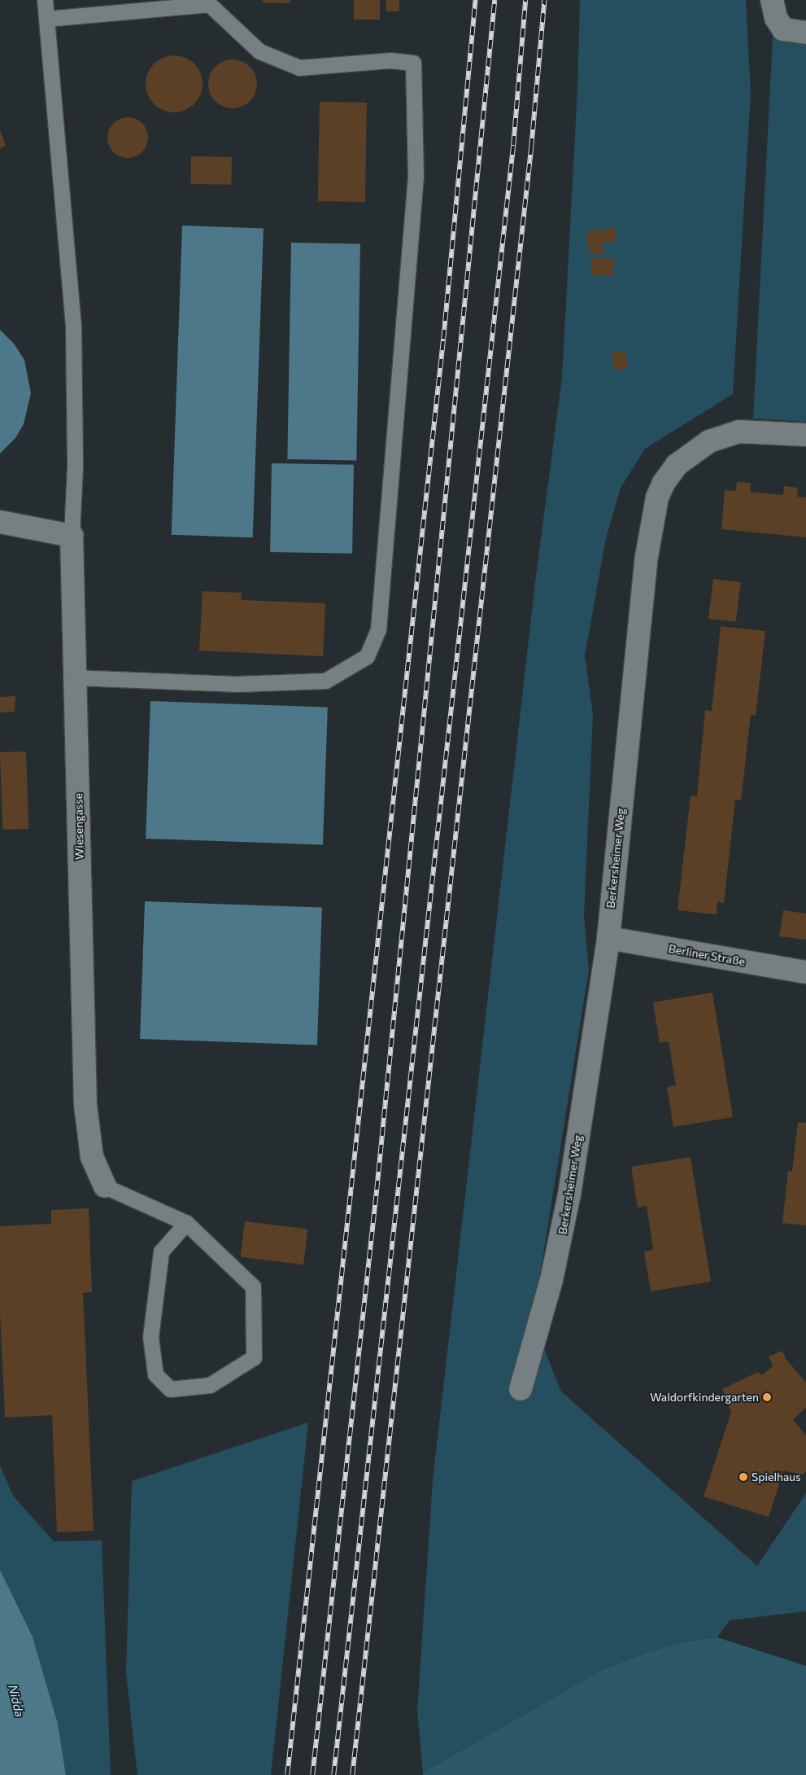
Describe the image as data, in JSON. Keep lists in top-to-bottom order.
{
  "streets": {
    "street": ["Wiesengasse", "Berkersheimer Weg", "Berliner Straße"]
  },
  "crossings": [
    ["Berkersheimer Weg", "Berliner Straße"]
  ],
  "water": ["Nidda"],
  "places": ["Waldorfkindergarten", "Spielhaus"]
}
